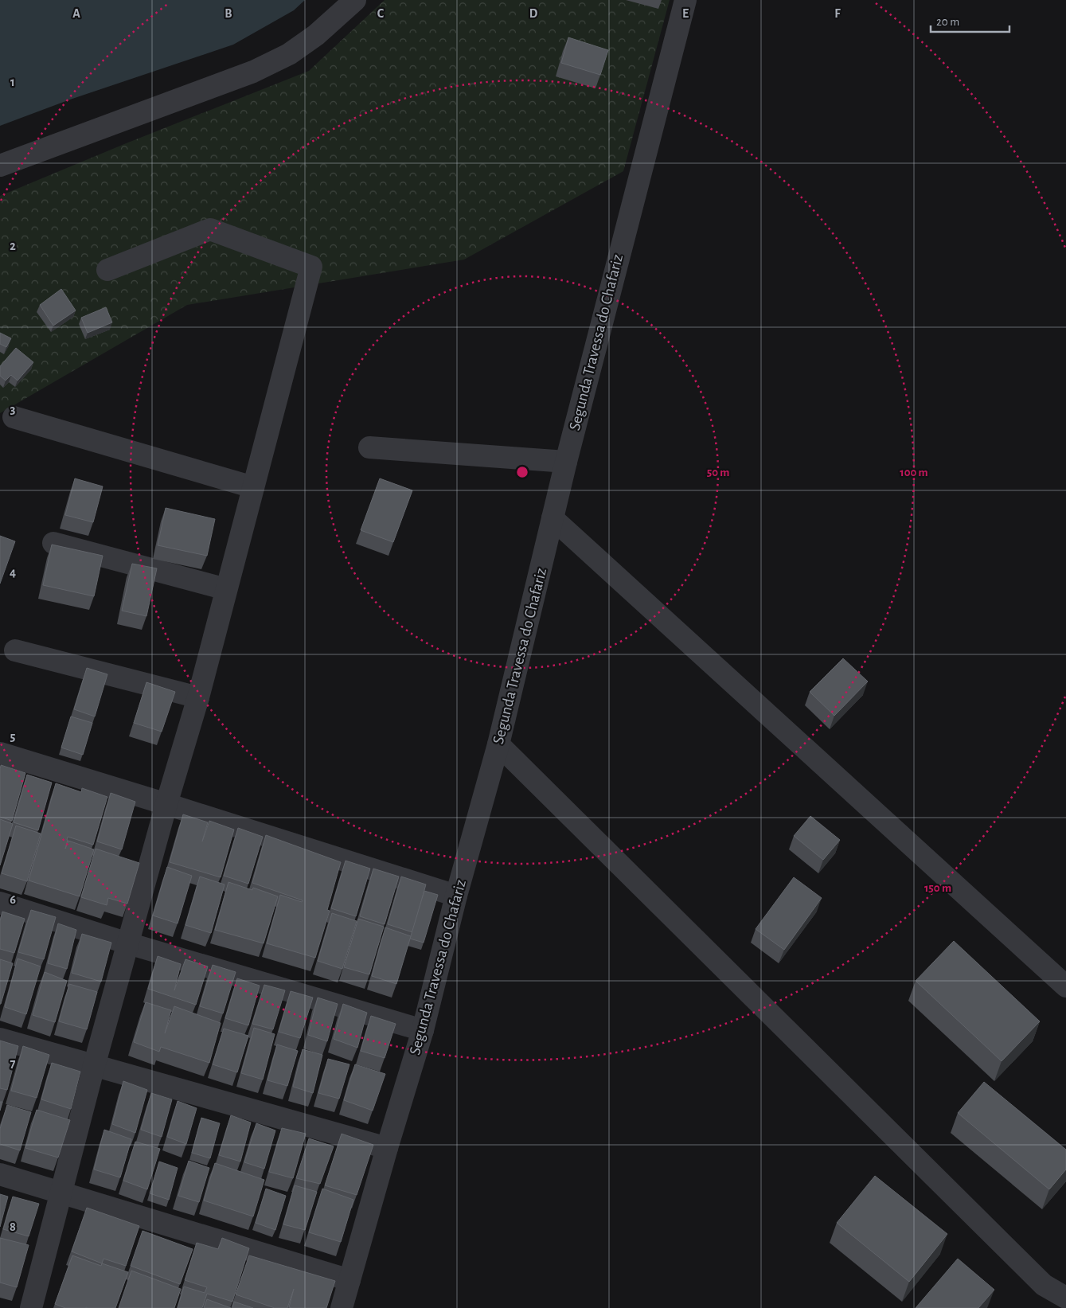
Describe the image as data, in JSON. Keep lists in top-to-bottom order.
{
  "streets": {
    "street": ["Segunda Travessa do Chafariz"]
  },
  "scale_bar": "20 m",
  "grid": {
    "columns": [
      "A",
      "B",
      "C",
      "D",
      "E",
      "F"
    ],
    "rows": [
      "1",
      "2",
      "3",
      "4",
      "5",
      "6",
      "7",
      "8"
    ]
  },
  "rings": ["50 m", "100 m", "150 m"]
}
